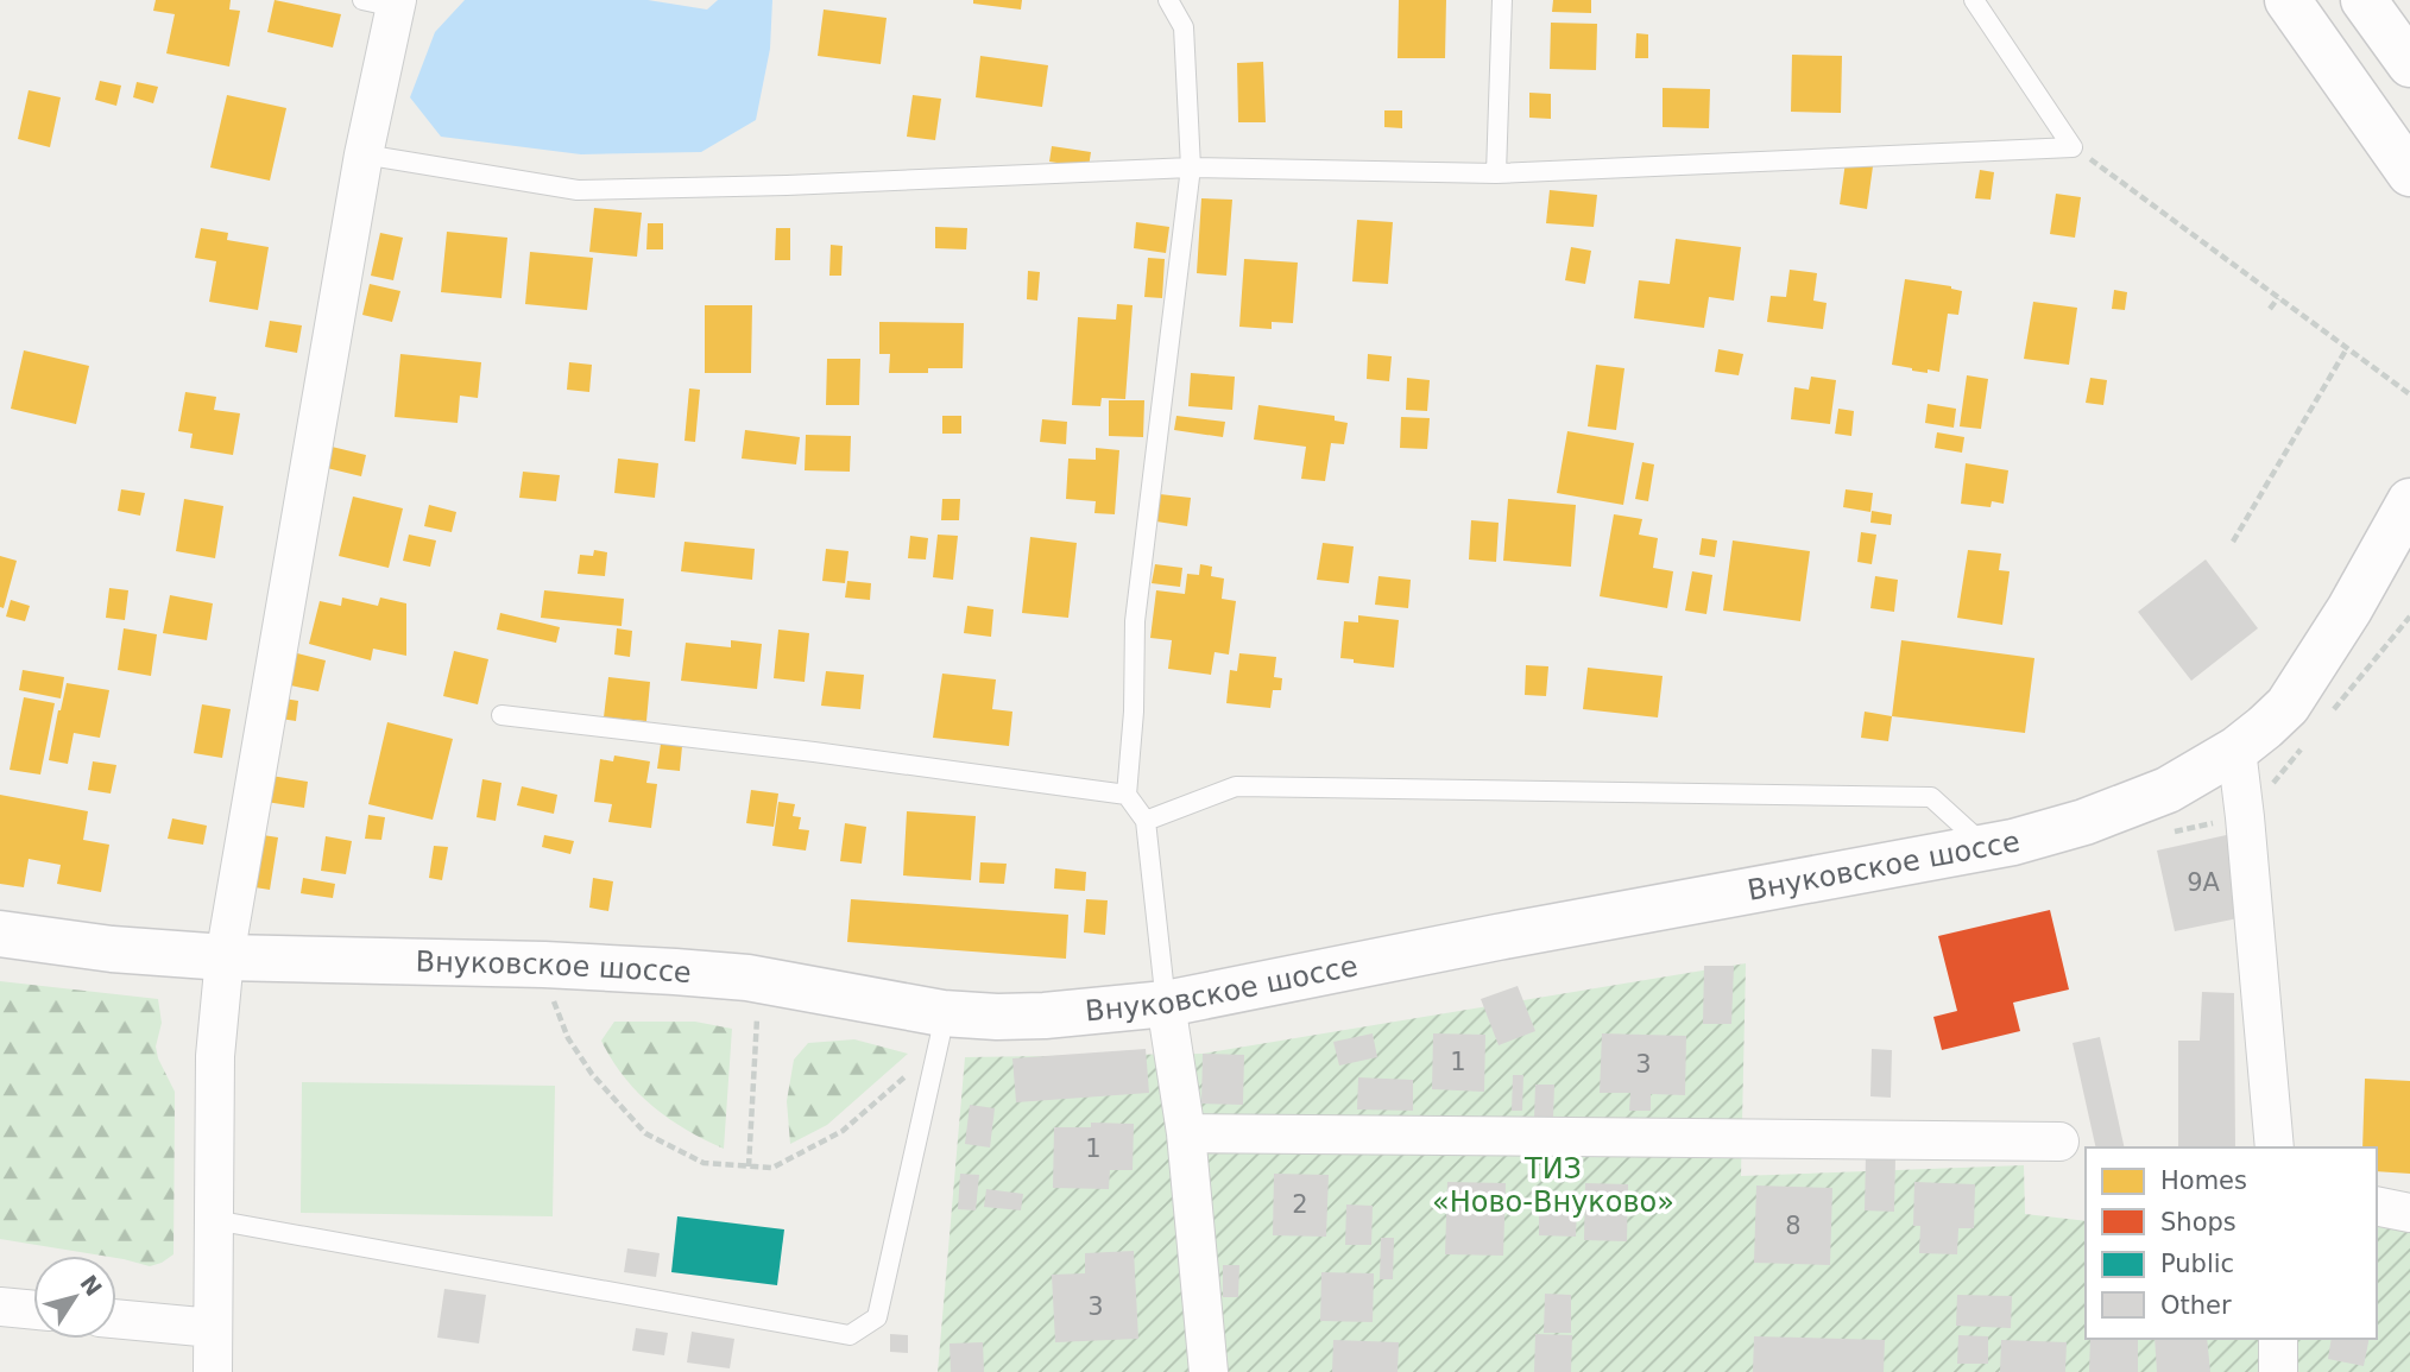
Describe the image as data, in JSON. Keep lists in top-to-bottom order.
{
  "streets": {
    "main road": ["Внуковское шоссе"]
  },
  "parks": ["ТИЗ «Ново-Внуково»"],
  "house_numbers": [
    "9А",
    "1",
    "3",
    "1",
    "2",
    "8",
    "3"
  ],
  "legend": [
    "Homes",
    "Shops",
    "Public",
    "Other"
  ],
  "north": "top right"
}
